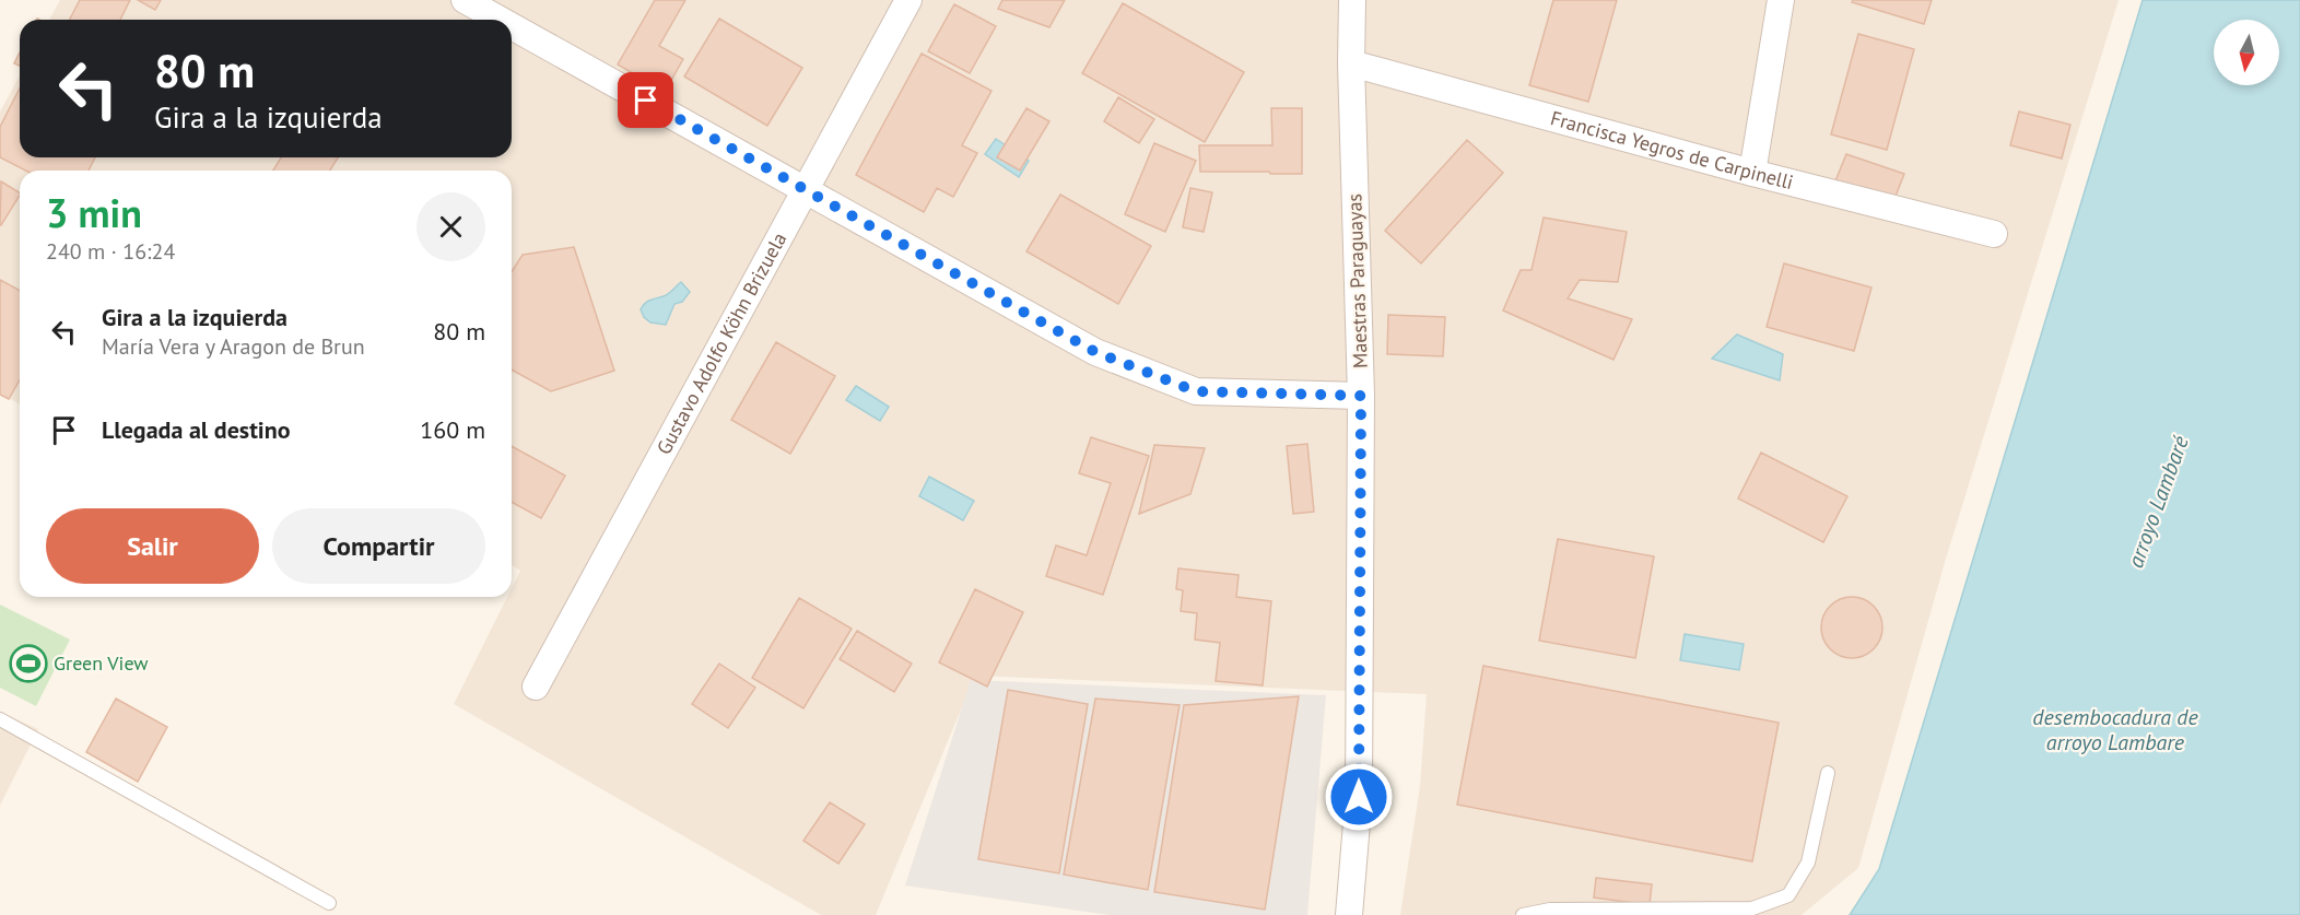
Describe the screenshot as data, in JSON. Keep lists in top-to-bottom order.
{
  "streets": {
    "street": ["Francisca Yegros de Carpinelli", "Maestras Paraguayas", "Gustavo Adolfo Köhn Brizuela"]
  },
  "crossings": [
    ["Francisca Yegros de Carpinelli", "Maestras Paraguayas"]
  ],
  "water": ["arroyo Lambaré", "desembocadura de arroyo Lambare"],
  "places": {
    "sports": ["Green View"]
  },
  "north": "bottom",
  "page": {
    "turn": ["80 m", "Gira a la izquierda"],
    "heading": ["3 min", "240 m · 16:24"],
    "list": [
      {
        "name": "Gira a la izquierda",
        "note": "María Vera y Aragon de Brun",
        "value": "80 m"
      },
      {
        "name": "Llegada al destino",
        "value": "160 m"
      }
    ],
    "buttons": ["Salir", "Compartir"]
  }
}
